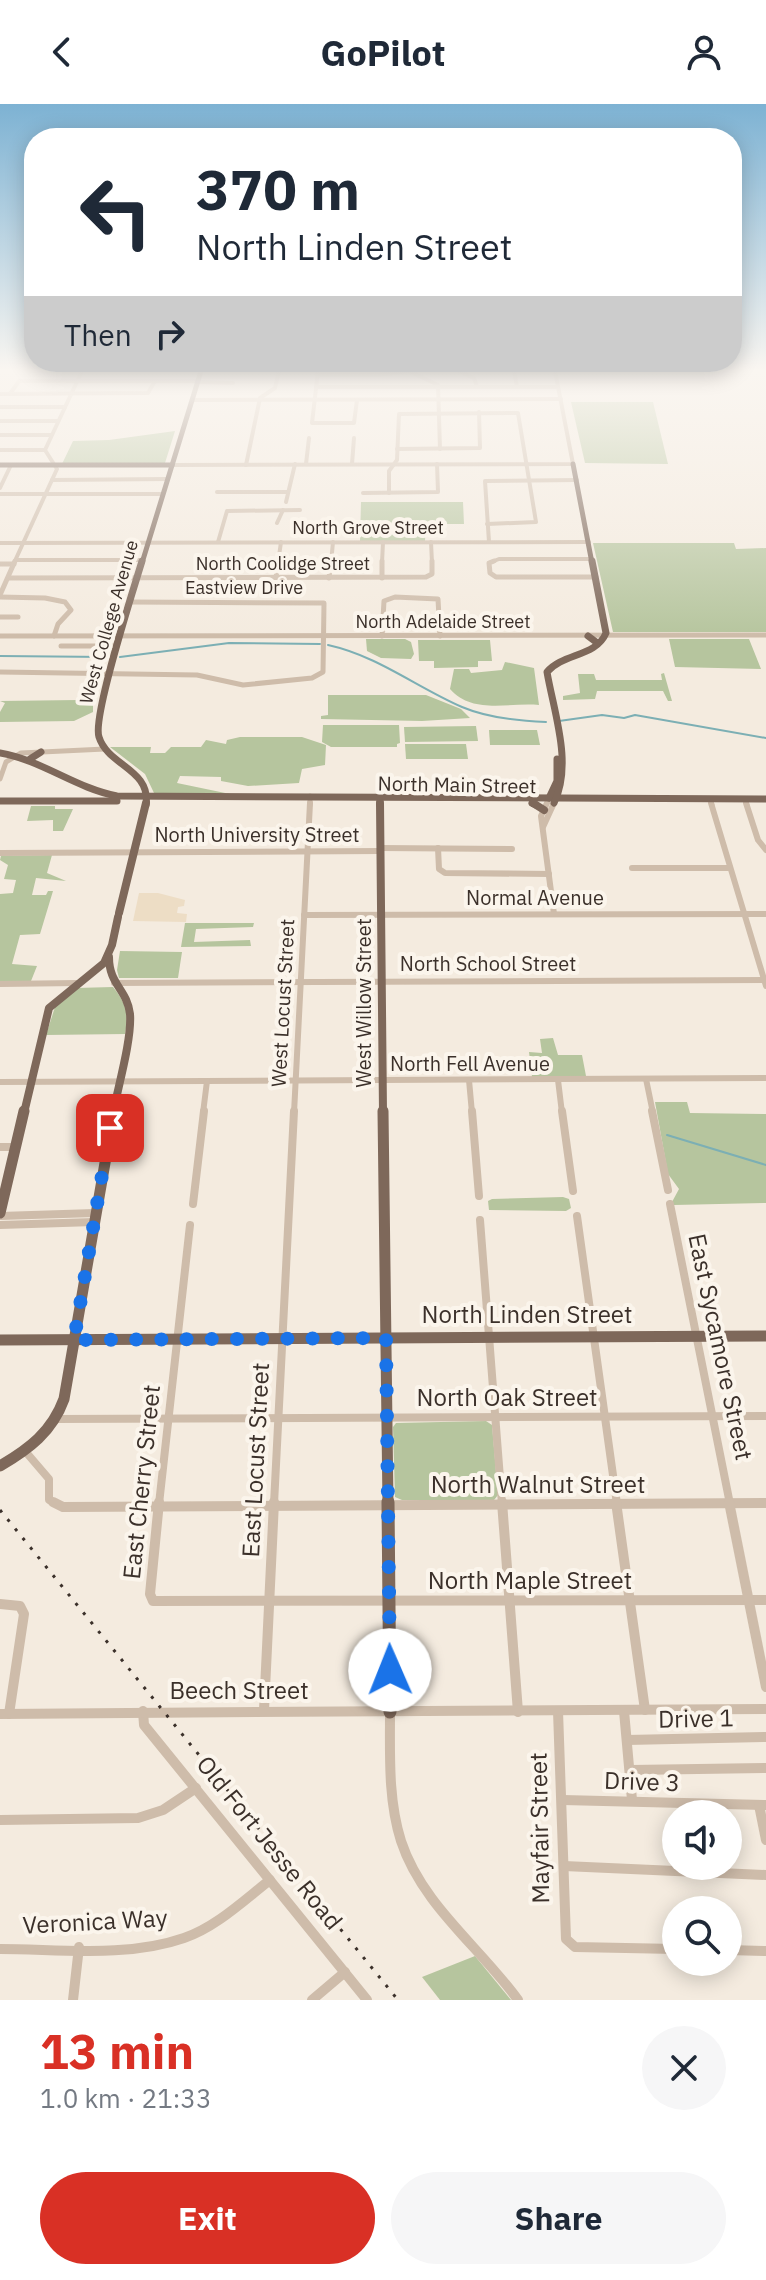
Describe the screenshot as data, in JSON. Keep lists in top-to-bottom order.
{
  "streets": {
    "main road": [
      "West College Avenue",
      "North Main Street",
      "West Willow Street",
      "North Linden Street"
    ],
    "street": [
      "North Grove Street",
      "North Coolidge Street",
      "Eastview Drive",
      "North Adelaide Street",
      "North University Street",
      "Normal Avenue",
      "North School Street",
      "West Locust Street",
      "North Fell Avenue",
      "East Sycamore Street",
      "North Oak Street",
      "East Locust Street",
      "East Cherry Street",
      "North Walnut Street",
      "North Maple Street",
      "Beech Street",
      "Drive 1",
      "Drive 3",
      "Mayfair Street",
      "Old Fort Jesse Road",
      "Veronica Way"
    ]
  },
  "crossings": [
    ["North Grove Street", "North Coolidge Street"],
    ["North Grove Street", "West College Avenue"],
    ["North Coolidge Street", "West College Avenue"],
    ["Eastview Drive", "West College Avenue"],
    ["Eastview Drive", "North Adelaide Street"],
    ["West College Avenue", "North Adelaide Street"],
    ["North Main Street", "West Locust Street"],
    ["North Main Street", "West Willow Street"],
    ["North University Street", "West Locust Street"],
    ["North University Street", "West Willow Street"],
    ["Normal Avenue", "West Locust Street"],
    ["Normal Avenue", "West Willow Street"],
    ["North School Street", "West Locust Street"],
    ["North School Street", "West Willow Street"],
    ["West Locust Street", "North Fell Avenue"],
    ["West Locust Street", "East Locust Street"],
    ["West Willow Street", "North Fell Avenue"],
    ["West Willow Street", "North Linden Street"],
    ["West Willow Street", "North Oak Street"],
    ["West Willow Street", "North Walnut Street"],
    ["West Willow Street", "North Maple Street"],
    ["West Willow Street", "Beech Street"],
    ["North Linden Street", "East Sycamore Street"],
    ["North Linden Street", "East Locust Street"],
    ["North Linden Street", "East Cherry Street"],
    ["East Sycamore Street", "North Oak Street"],
    ["East Sycamore Street", "North Walnut Street"],
    ["East Sycamore Street", "North Maple Street"],
    ["North Oak Street", "East Locust Street"],
    ["North Oak Street", "East Cherry Street"],
    ["East Locust Street", "North Walnut Street"],
    ["East Locust Street", "North Maple Street"],
    ["East Locust Street", "Beech Street"],
    ["East Cherry Street", "North Walnut Street"],
    ["East Cherry Street", "North Maple Street"],
    ["Beech Street", "Mayfair Street"],
    ["Beech Street", "Old Fort Jesse Road"],
    ["Drive 3", "Mayfair Street"],
    ["Old Fort Jesse Road", "Veronica Way"]
  ],
  "page": {
    "header": "GoPilot",
    "turn": ["370 m", "North Linden Street"],
    "then": "Then",
    "heading": ["13 min", "1.0 km · 21:33"],
    "buttons": ["Exit", "Share"]
  }
}
